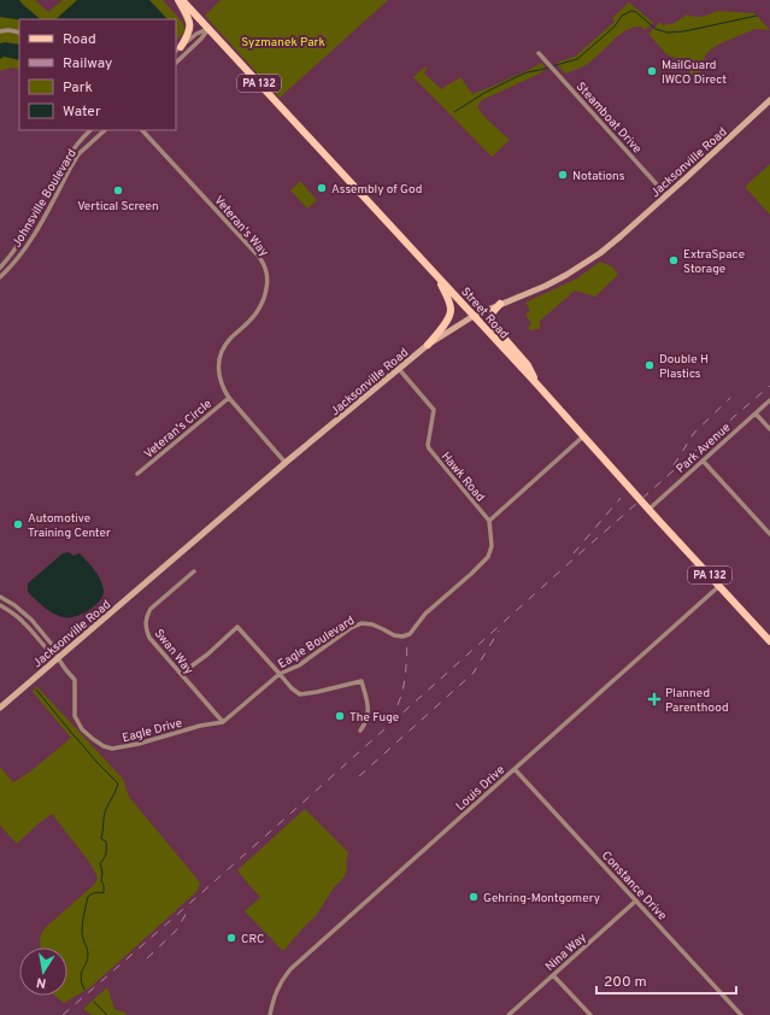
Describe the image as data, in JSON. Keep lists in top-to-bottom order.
{
  "streets": {
    "main road": ["PA 132", "Jacksonville Road", "Street Road"],
    "street": [
      "Steamboat Drive",
      "Johnsville Boulevard",
      "Veteran's Way",
      "Veteran's Circle",
      "Park Avenue",
      "Hawk Road",
      "Eagle Boulevard",
      "Swan Way",
      "Eagle Drive",
      "Louis Drive",
      "Constance Drive",
      "Nina Way"
    ]
  },
  "crossings": [
    ["Steamboat Drive", "Jacksonville Road"],
    ["Jacksonville Road", "Veteran's Way"],
    ["Jacksonville Road", "Street Road"],
    ["Jacksonville Road", "Hawk Road"],
    ["Jacksonville Road", "Eagle Drive"],
    ["Veteran's Way", "Veteran's Circle"],
    ["Street Road", "Park Avenue"],
    ["Street Road", "Louis Drive"],
    ["Hawk Road", "Eagle Boulevard"],
    ["Eagle Boulevard", "Swan Way"],
    ["Eagle Boulevard", "Eagle Drive"],
    ["Swan Way", "Eagle Drive"],
    ["Louis Drive", "Constance Drive"],
    ["Constance Drive", "Nina Way"]
  ],
  "parks": ["Syzmanek Park"],
  "places": {
    "other": [
      "MailGuard IWCO Direct",
      "Notations",
      "Assembly of God",
      "Vertical Screen",
      "ExtraSpace Storage",
      "Double H Plastics",
      "Automotive Training Center",
      "The Fuge",
      "Gehring-Montgomery",
      "CRC"
    ],
    "health": ["Planned Parenthood"]
  },
  "legend": [
    "Road",
    "Railway",
    "Park",
    "Water"
  ],
  "scale_bar": "200 m",
  "north": "bottom"
}
